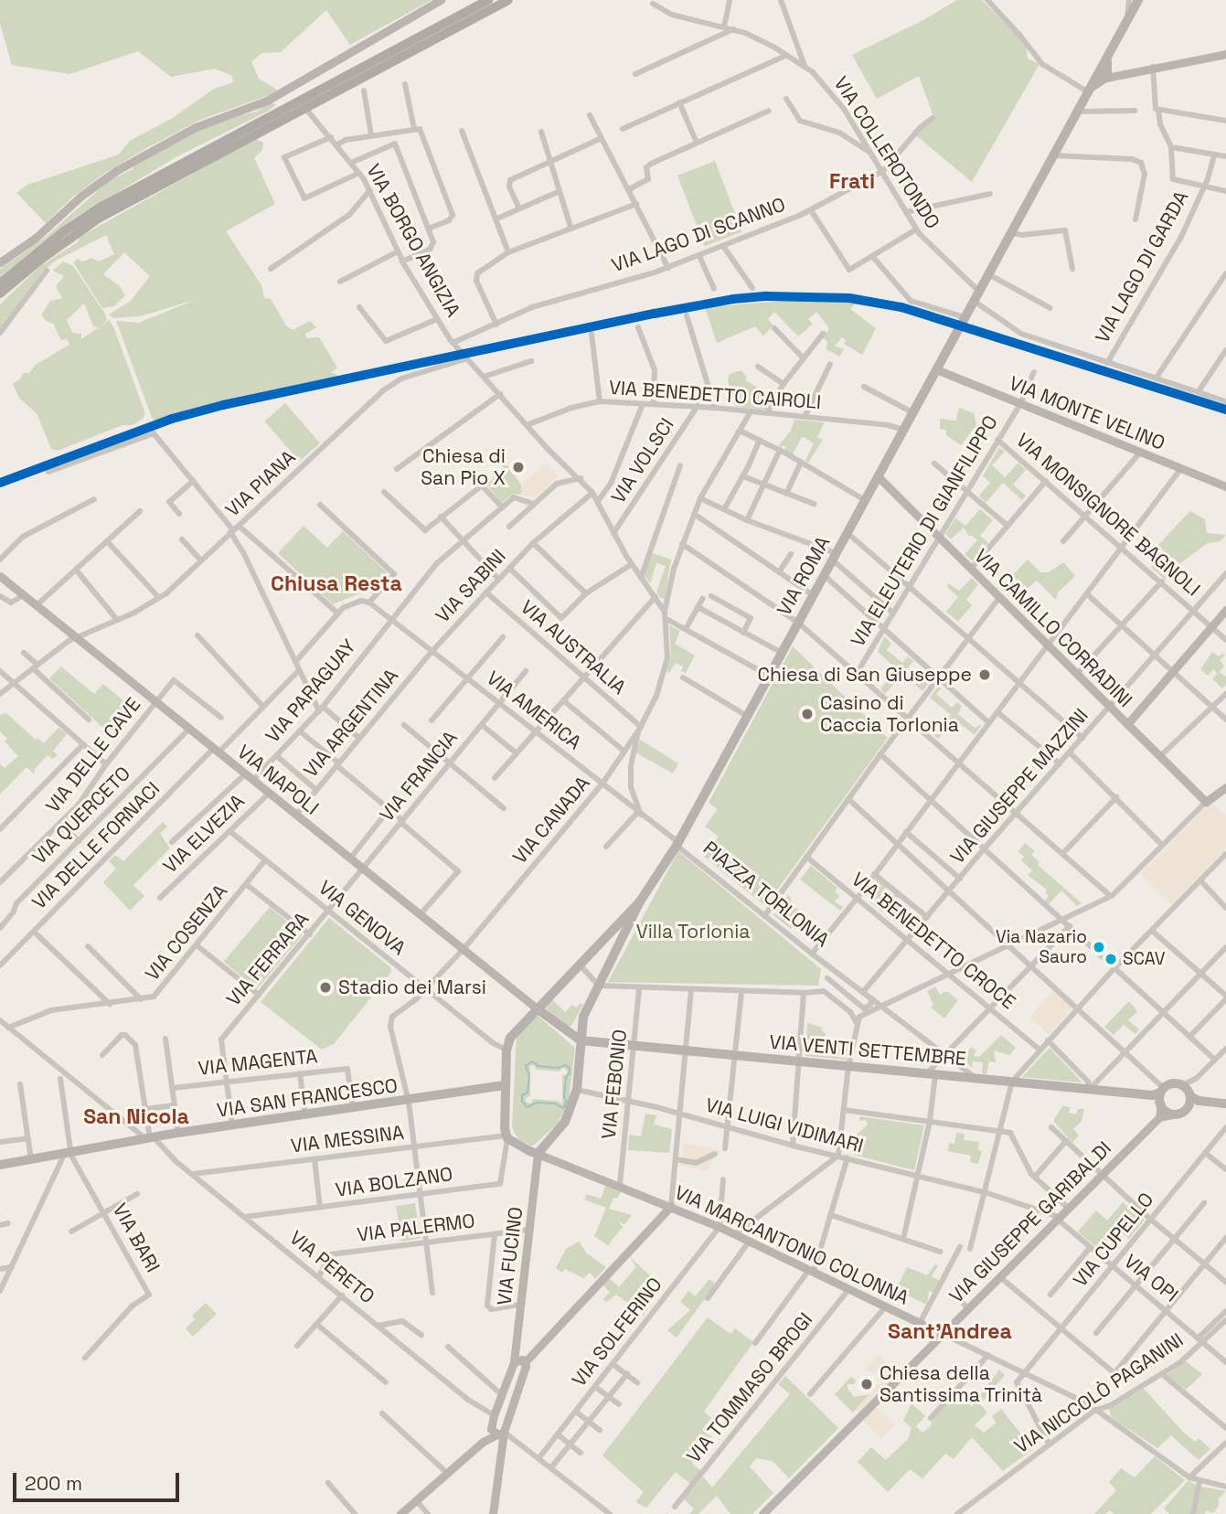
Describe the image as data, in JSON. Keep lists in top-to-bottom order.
{
  "streets": {
    "main road": [
      "VIA ROMA",
      "PIAZZA TORLONIA",
      "VIA VENTI SETTEMBRE",
      "VIA SAN FRANCESCO"
    ],
    "street": [
      "VIA COLLEROTONDO",
      "VIA LAGO DI SCANNO",
      "VIA BORGO ANGIZIA",
      "VIA LAGO DI GARDA",
      "VIA BENEDETTO CAIROLI",
      "VIA MONTE VELINO",
      "VIA VOLSCI",
      "VIA PIANA",
      "VIA MONSIGNORE BAGNOLI",
      "VIA ELEUTERIO DI GIANFILIPPO",
      "VIA SABINI",
      "VIA CAMILLO CORRADINI",
      "VIA AUSTRALIA",
      "VIA PARAGUAY",
      "VIA AMERICA",
      "VIA ARGENTINA",
      "VIA DELLE CAVE",
      "VIA FRANCIA",
      "VIA NAPOLI",
      "VIA GIUSEPPE MAZZINI",
      "VIA QUERCETO",
      "VIA CANADA",
      "VIA ELVEZIA",
      "VIA DELLE FORNACI",
      "VIA GENOVA",
      "VIA COSENZA",
      "VIA BENEDETTO CROCE",
      "VIA FERRARA",
      "VIA MAGENTA",
      "VIA FEBONIO",
      "VIA LUIGI VIDIMARI",
      "VIA MESSINA",
      "VIA BOLZANO",
      "VIA GIUSEPPE GARIBALDI",
      "VIA PALERMO",
      "VIA BARI",
      "VIA CUPELLO",
      "VIA MARCANTONIO COLONNA",
      "VIA FUCINO",
      "VIA PERETO",
      "VIA OPI",
      "VIA SOLFERINO",
      "VIA TOMMASO BROGI",
      "VIA NICCOLÒ PAGANINI"
    ]
  },
  "crossings": [
    ["VIA COLLEROTONDO", "VIA LAGO DI SCANNO"],
    ["VIA COLLEROTONDO", "VIA ROMA"],
    ["VIA LAGO DI SCANNO", "VIA BORGO ANGIZIA"],
    ["VIA BORGO ANGIZIA", "VIA BENEDETTO CAIROLI"],
    ["VIA BORGO ANGIZIA", "VIA VOLSCI"],
    ["VIA BORGO ANGIZIA", "VIA PIANA"],
    ["VIA BORGO ANGIZIA", "VIA SABINI"],
    ["VIA BORGO ANGIZIA", "VIA AUSTRALIA"],
    ["VIA BORGO ANGIZIA", "VIA AMERICA"],
    ["VIA BORGO ANGIZIA", "VIA CANADA"],
    ["VIA BENEDETTO CAIROLI", "VIA VOLSCI"],
    ["VIA BENEDETTO CAIROLI", "VIA ROMA"],
    ["VIA MONTE VELINO", "VIA ELEUTERIO DI GIANFILIPPO"],
    ["VIA MONTE VELINO", "VIA ROMA"],
    ["VIA PIANA", "VIA NAPOLI"],
    ["VIA MONSIGNORE BAGNOLI", "VIA ELEUTERIO DI GIANFILIPPO"],
    ["VIA MONSIGNORE BAGNOLI", "VIA GIUSEPPE MAZZINI"],
    ["VIA ELEUTERIO DI GIANFILIPPO", "VIA CAMILLO CORRADINI"],
    ["VIA ROMA", "VIA CAMILLO CORRADINI"],
    ["VIA ROMA", "VIA AMERICA"],
    ["VIA ROMA", "PIAZZA TORLONIA"],
    ["VIA SABINI", "VIA AUSTRALIA"],
    ["VIA SABINI", "VIA AMERICA"],
    ["VIA SABINI", "VIA ARGENTINA"],
    ["VIA CAMILLO CORRADINI", "VIA GIUSEPPE MAZZINI"],
    ["VIA AUSTRALIA", "VIA CANADA"],
    ["VIA PARAGUAY", "VIA AMERICA"],
    ["VIA PARAGUAY", "VIA NAPOLI"],
    ["VIA AMERICA", "VIA ARGENTINA"],
    ["VIA AMERICA", "VIA FRANCIA"],
    ["VIA AMERICA", "VIA CANADA"],
    ["VIA AMERICA", "PIAZZA TORLONIA"],
    ["VIA ARGENTINA", "VIA NAPOLI"],
    ["VIA DELLE CAVE", "VIA NAPOLI"],
    ["VIA FRANCIA", "VIA NAPOLI"],
    ["VIA FRANCIA", "VIA FERRARA"],
    ["VIA NAPOLI", "VIA QUERCETO"],
    ["VIA NAPOLI", "VIA CANADA"],
    ["VIA NAPOLI", "VIA ELVEZIA"],
    ["VIA NAPOLI", "VIA DELLE FORNACI"],
    ["VIA NAPOLI", "PIAZZA TORLONIA"],
    ["VIA NAPOLI", "VIA FERRARA"],
    ["VIA GIUSEPPE MAZZINI", "PIAZZA TORLONIA"],
    ["VIA GIUSEPPE MAZZINI", "VIA BENEDETTO CROCE"],
    ["VIA CANADA", "VIA GENOVA"],
    ["VIA CANADA", "VIA SAN FRANCESCO"],
    ["VIA ELVEZIA", "VIA GENOVA"],
    ["PIAZZA TORLONIA", "VIA GENOVA"],
    ["PIAZZA TORLONIA", "VIA VENTI SETTEMBRE"],
    ["PIAZZA TORLONIA", "VIA LUIGI VIDIMARI"],
    ["PIAZZA TORLONIA", "VIA MARCANTONIO COLONNA"],
    ["PIAZZA TORLONIA", "VIA FUCINO"],
    ["VIA GENOVA", "VIA COSENZA"],
    ["VIA GENOVA", "VIA FERRARA"],
    ["VIA COSENZA", "VIA PERETO"],
    ["VIA FERRARA", "VIA MAGENTA"],
    ["VIA VENTI SETTEMBRE", "VIA FEBONIO"],
    ["VIA MAGENTA", "VIA SAN FRANCESCO"],
    ["VIA FEBONIO", "VIA LUIGI VIDIMARI"],
    ["VIA FEBONIO", "VIA MARCANTONIO COLONNA"],
    ["VIA SAN FRANCESCO", "VIA BARI"],
    ["VIA SAN FRANCESCO", "VIA PERETO"],
    ["VIA LUIGI VIDIMARI", "VIA GIUSEPPE GARIBALDI"],
    ["VIA LUIGI VIDIMARI", "VIA OPI"],
    ["VIA MESSINA", "VIA BOLZANO"],
    ["VIA MESSINA", "VIA PERETO"],
    ["VIA BOLZANO", "VIA PERETO"],
    ["VIA GIUSEPPE GARIBALDI", "VIA MARCANTONIO COLONNA"],
    ["VIA GIUSEPPE GARIBALDI", "VIA OPI"],
    ["VIA PALERMO", "VIA FUCINO"],
    ["VIA PALERMO", "VIA PERETO"],
    ["VIA CUPELLO", "VIA MARCANTONIO COLONNA"],
    ["VIA CUPELLO", "VIA OPI"],
    ["VIA MARCANTONIO COLONNA", "VIA FUCINO"],
    ["VIA MARCANTONIO COLONNA", "VIA SOLFERINO"],
    ["VIA MARCANTONIO COLONNA", "VIA TOMMASO BROGI"],
    ["VIA MARCANTONIO COLONNA", "VIA NICCOLÒ PAGANINI"],
    ["VIA FUCINO", "VIA PERETO"],
    ["VIA OPI", "VIA NICCOLÒ PAGANINI"]
  ],
  "districts": [
    "Frati",
    "Chiusa Resta",
    "San Nicola",
    "Sant'Andrea"
  ],
  "parks": ["Villa Torlonia"],
  "places": [
    "Chiesa di San Pio X",
    "Chiesa di San Giuseppe",
    "Casino di Caccia Torlonia",
    "Via Nazario Sauro",
    "SCAV",
    "Stadio dei Marsi",
    "Chiesa della Santissima Trinità"
  ],
  "scale_bar": "200 m"
}
